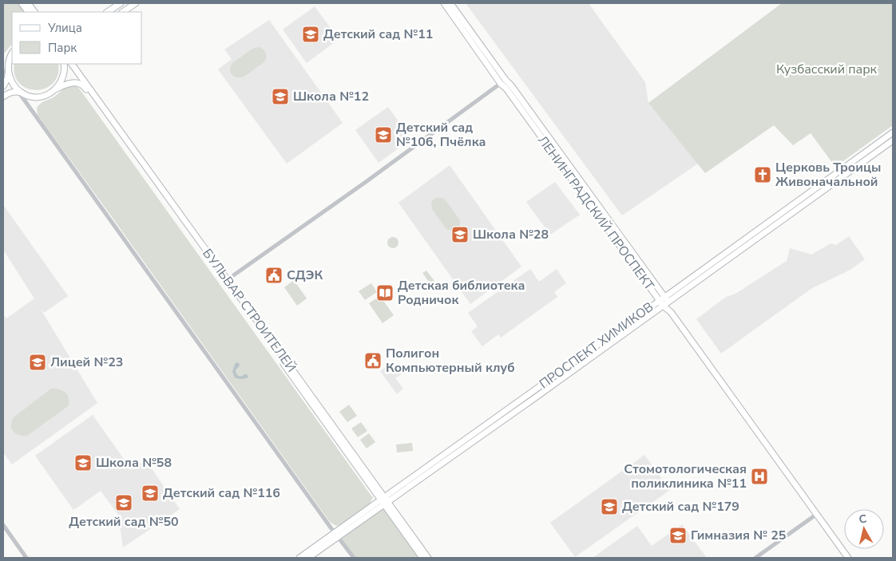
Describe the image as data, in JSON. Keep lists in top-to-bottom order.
{
  "streets": {
    "main road": ["ЛЕНИНГРАДСКИЙ ПРОСПЕКТ", "БУЛЬВАР СТРОИТЕЛЕЙ", "ПРОСПЕКТ ХИМИКОВ"]
  },
  "crossings": [
    ["ЛЕНИНГРАДСКИЙ ПРОСПЕКТ", "ПРОСПЕКТ ХИМИКОВ"],
    ["БУЛЬВАР СТРОИТЕЛЕЙ", "ПРОСПЕКТ ХИМИКОВ"]
  ],
  "parks": ["Кузбасский парк"],
  "places": {
    "school or university": [
      "Детский сад №11",
      "Школа №12",
      "Детский сад №106, Пчёлка",
      "Школа №28",
      "Лицей №23",
      "Школа №58",
      "Детский сад №116",
      "Детский сад №50",
      "Детский сад №179",
      "Гимназия № 25"
    ],
    "church": ["Церковь Троицы Живоначальной"],
    "public building": ["СДЭК", "Полигон Компьютерный клуб"],
    "library": ["Детская библиотека Родничок"],
    "hospital": ["Стомотологическая поликлиника №11"]
  },
  "legend": ["Улица", "Парк"],
  "north": "top"
}
